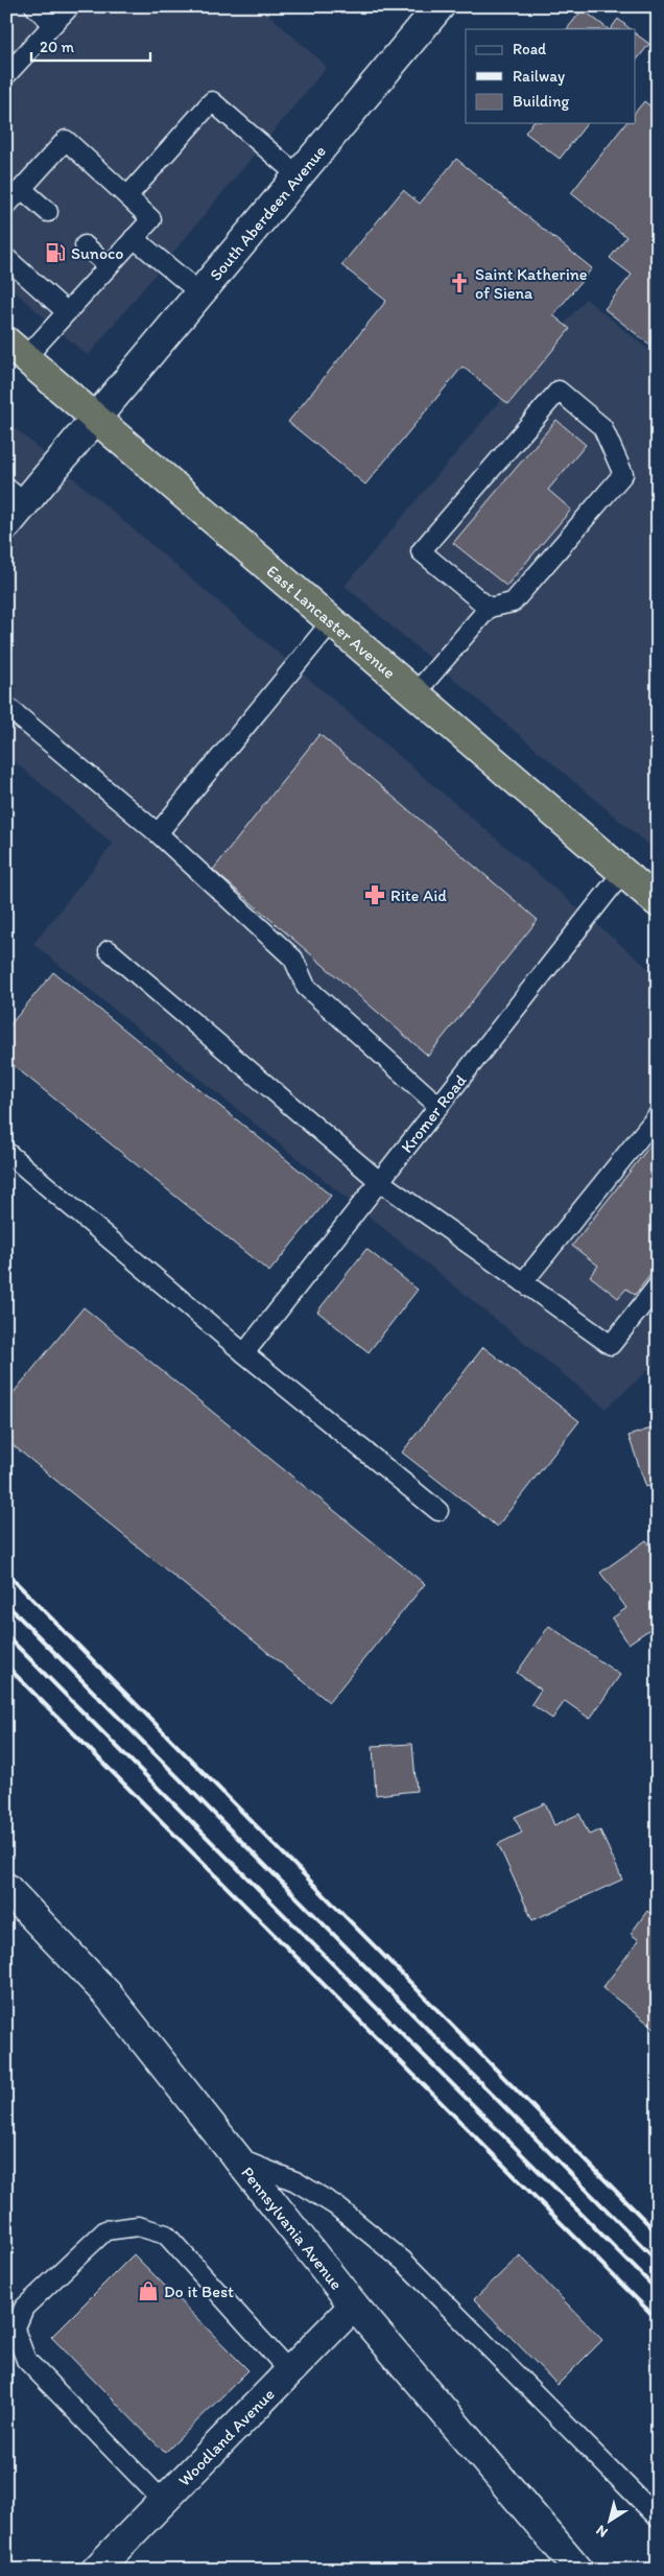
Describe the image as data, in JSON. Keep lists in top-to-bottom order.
{
  "streets": {
    "highway": ["East Lancaster Avenue"],
    "street": ["South Aberdeen Avenue", "Pennsylvania Avenue", "Woodland Avenue"],
    "lane": ["Kromer Road"]
  },
  "crossings": [
    ["South Aberdeen Avenue", "East Lancaster Avenue"],
    ["East Lancaster Avenue", "Kromer Road"],
    ["Pennsylvania Avenue", "Woodland Avenue"]
  ],
  "places": {
    "fuel station": ["Sunoco"],
    "church": ["Saint Katherine of Siena"],
    "pharmacy": ["Rite Aid"],
    "shop": ["Do it Best"]
  },
  "legend": ["Road", "Railway", "Building"],
  "scale_bar": "20 m",
  "north": "bottom left"
}
